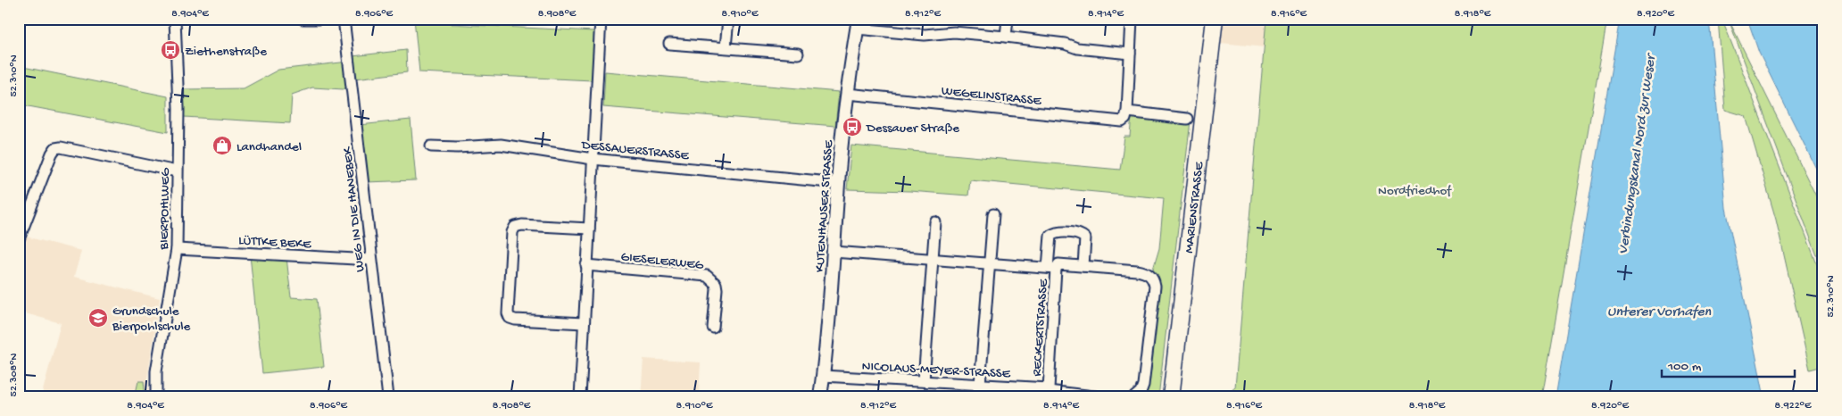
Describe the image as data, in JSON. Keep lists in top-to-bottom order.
{
  "streets": {
    "main road": ["MARIENSTRASSE"],
    "street": [
      "WEGELINSTRASSE",
      "DESSAUERSTRASSE",
      "KUTENHAUSER STRASSE",
      "BIERPOHLWEG",
      "WEG IN DIE HANEBEK",
      "LÜTTKE BEKE",
      "GIESELERWEG",
      "RECKERTSTRASSE",
      "NICOLAUS-MEYER-STRASSE"
    ]
  },
  "crossings": [
    ["WEGELINSTRASSE", "KUTENHAUSER STRASSE"],
    ["DESSAUERSTRASSE", "KUTENHAUSER STRASSE"],
    ["KUTENHAUSER STRASSE", "NICOLAUS-MEYER-STRASSE"],
    ["BIERPOHLWEG", "LÜTTKE BEKE"],
    ["WEG IN DIE HANEBEK", "LÜTTKE BEKE"],
    ["RECKERTSTRASSE", "NICOLAUS-MEYER-STRASSE"]
  ],
  "water": ["Verbindungskanal Nord zur Weser", "Unterer Vorhafen"],
  "parks": ["Nordfriedhof"],
  "places": {
    "bus stop": ["Ziethenstraße", "Dessauer Straße"],
    "shop": ["Landhandel"],
    "school or university": ["Grundschule Bierpohlschule"]
  },
  "scale_bar": "100 m",
  "coordinates": [
    "8.904°E",
    "8.906°E",
    "8.908°E",
    "8.910°E",
    "8.912°E",
    "8.914°E",
    "8.916°E",
    "8.918°E",
    "8.920°E",
    "52.310°N",
    "52.308°N",
    "8.922°E"
  ]
}
